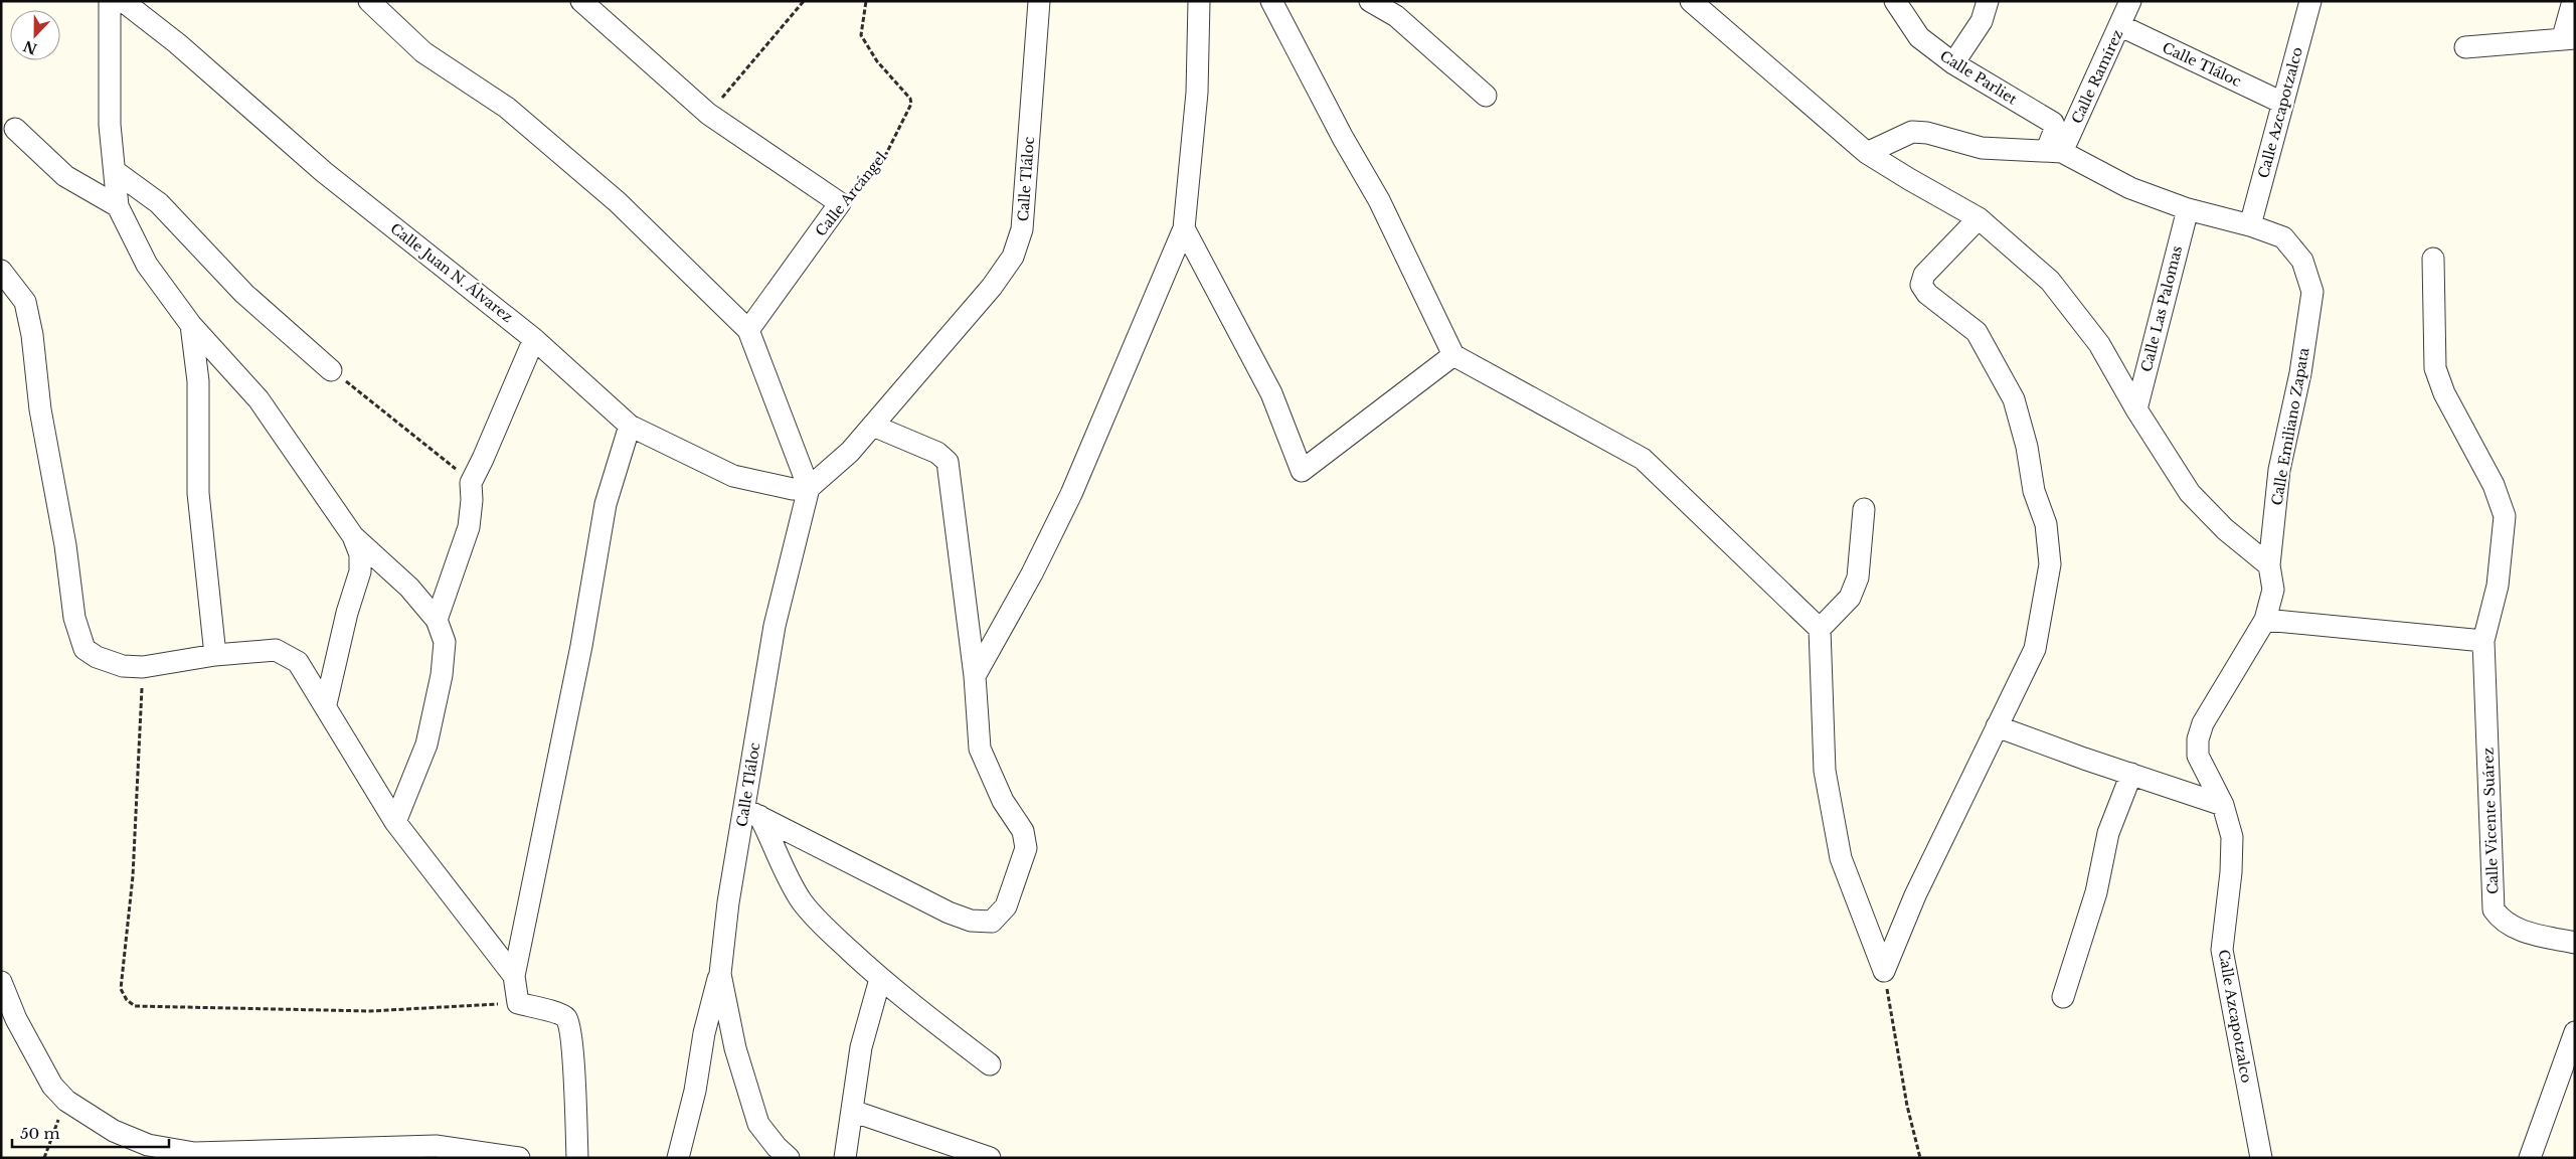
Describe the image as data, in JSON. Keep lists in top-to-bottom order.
{
  "streets": {
    "street": [
      "Calle Tláloc",
      "Calle Ramírez",
      "Calle Parliet",
      "Calle Azcapotzalco",
      "Calle Arcángel",
      "Calle Juan N. Álvarez",
      "Calle Las Palomas",
      "Calle Emiliano Zapata",
      "Calle Vicente Suárez"
    ]
  },
  "crossings": [
    ["Calle Tláloc", "Calle Ramírez"],
    ["Calle Tláloc", "Calle Azcapotzalco"],
    ["Calle Tláloc", "Calle Juan N. Álvarez"],
    ["Calle Ramírez", "Calle Parliet"],
    ["Calle Azcapotzalco", "Calle Emiliano Zapata"]
  ],
  "scale_bar": "50 m",
  "north": "bottom"
}
